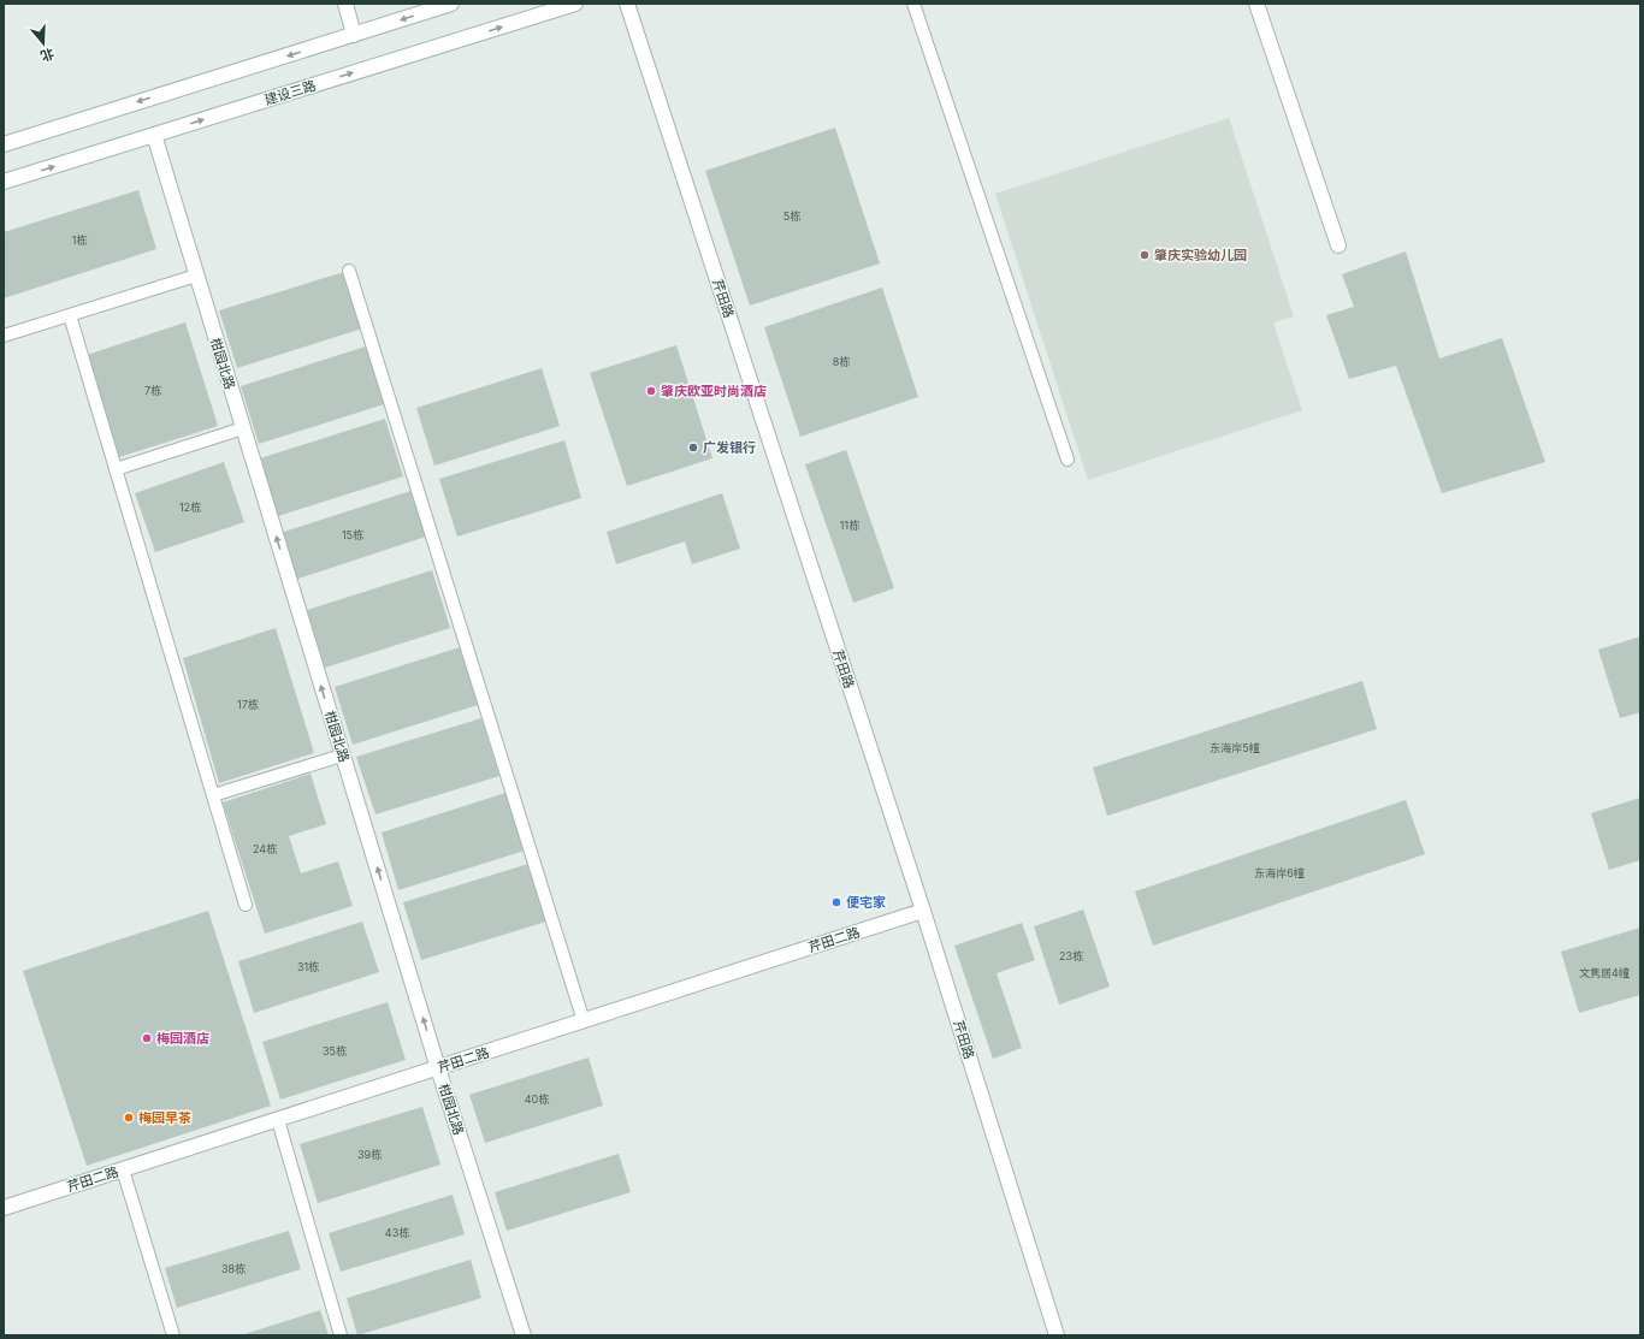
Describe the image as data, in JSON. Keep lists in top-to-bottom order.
{
  "streets": {
    "street": [
      "建设三路",
      "芹田路",
      "柑园北路",
      "芹田二路"
    ]
  },
  "crossings": [
    ["建设三路", "柑园北路"],
    ["芹田路", "芹田二路"],
    ["柑园北路", "芹田二路"]
  ],
  "one_way": ["柑园北路"],
  "places": [
    "肇庆实验幼儿园",
    "肇庆欧亚时尚酒店",
    "广发银行",
    "便宅家",
    "梅园酒店",
    "梅园早茶"
  ],
  "house_numbers": [
    "5栋",
    "1栋",
    "8栋",
    "7栋",
    "12栋",
    "11栋",
    "15栋",
    "17栋",
    "东海岸5幢",
    "24栋",
    "东海岸6幢",
    "23栋",
    "31栋",
    "文隽居4幢",
    "35栋",
    "40栋",
    "39栋",
    "43栋",
    "38栋"
  ],
  "north": "bottom"
}
